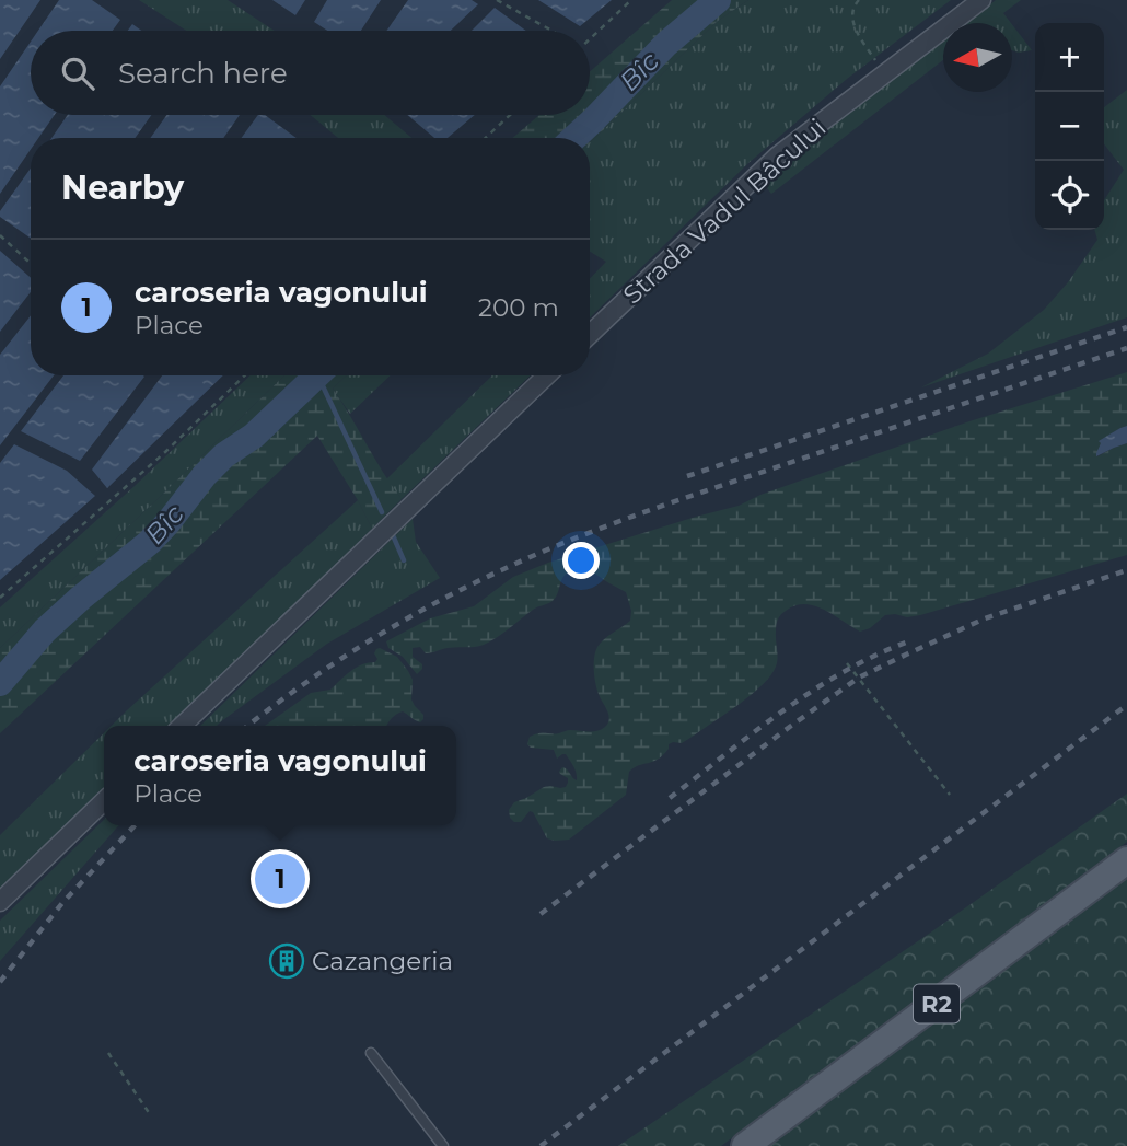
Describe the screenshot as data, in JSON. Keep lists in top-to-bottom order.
{
  "streets": {
    "main road": ["R2"],
    "street": ["Strada Vadul Bâcului"]
  },
  "water": ["Bîc"],
  "places": {
    "building": ["Cazangeria"]
  },
  "north": "left",
  "page": {
    "map_buttons": ["+", "−"],
    "search": "Search here",
    "heading": "Nearby",
    "list": [
      {
        "mark": "1",
        "name": "caroseria vagonului",
        "note": "Place",
        "value": "200 m"
      }
    ],
    "popup": ["caroseria vagonului", "Place"],
    "pins": "1"
  }
}
